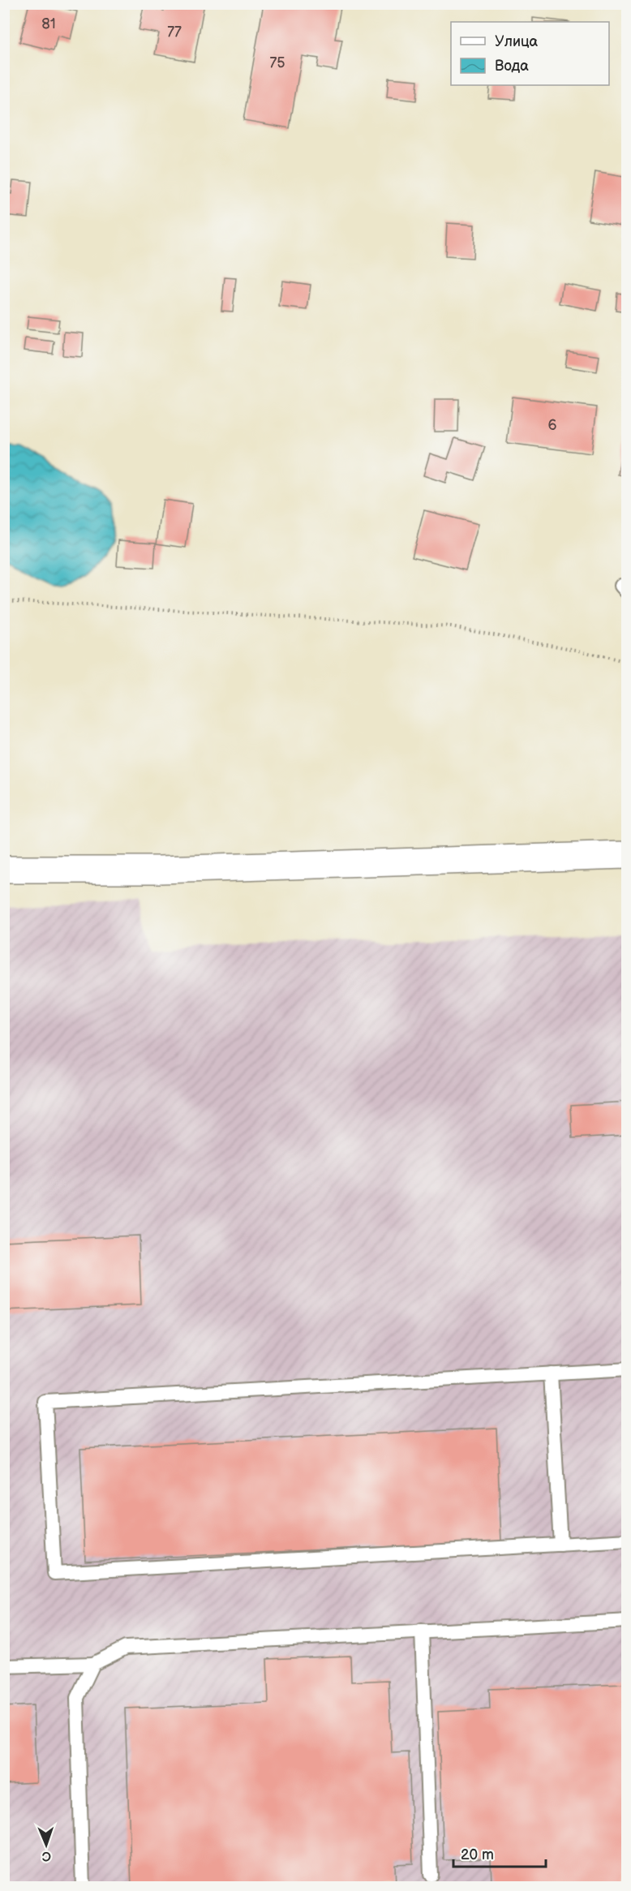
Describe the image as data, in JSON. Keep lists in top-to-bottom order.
{
  "house_numbers": [
    "81",
    "77",
    "75",
    "6"
  ],
  "legend": ["Улица", "Вода"],
  "scale_bar": "20 m",
  "north": "bottom"
}
